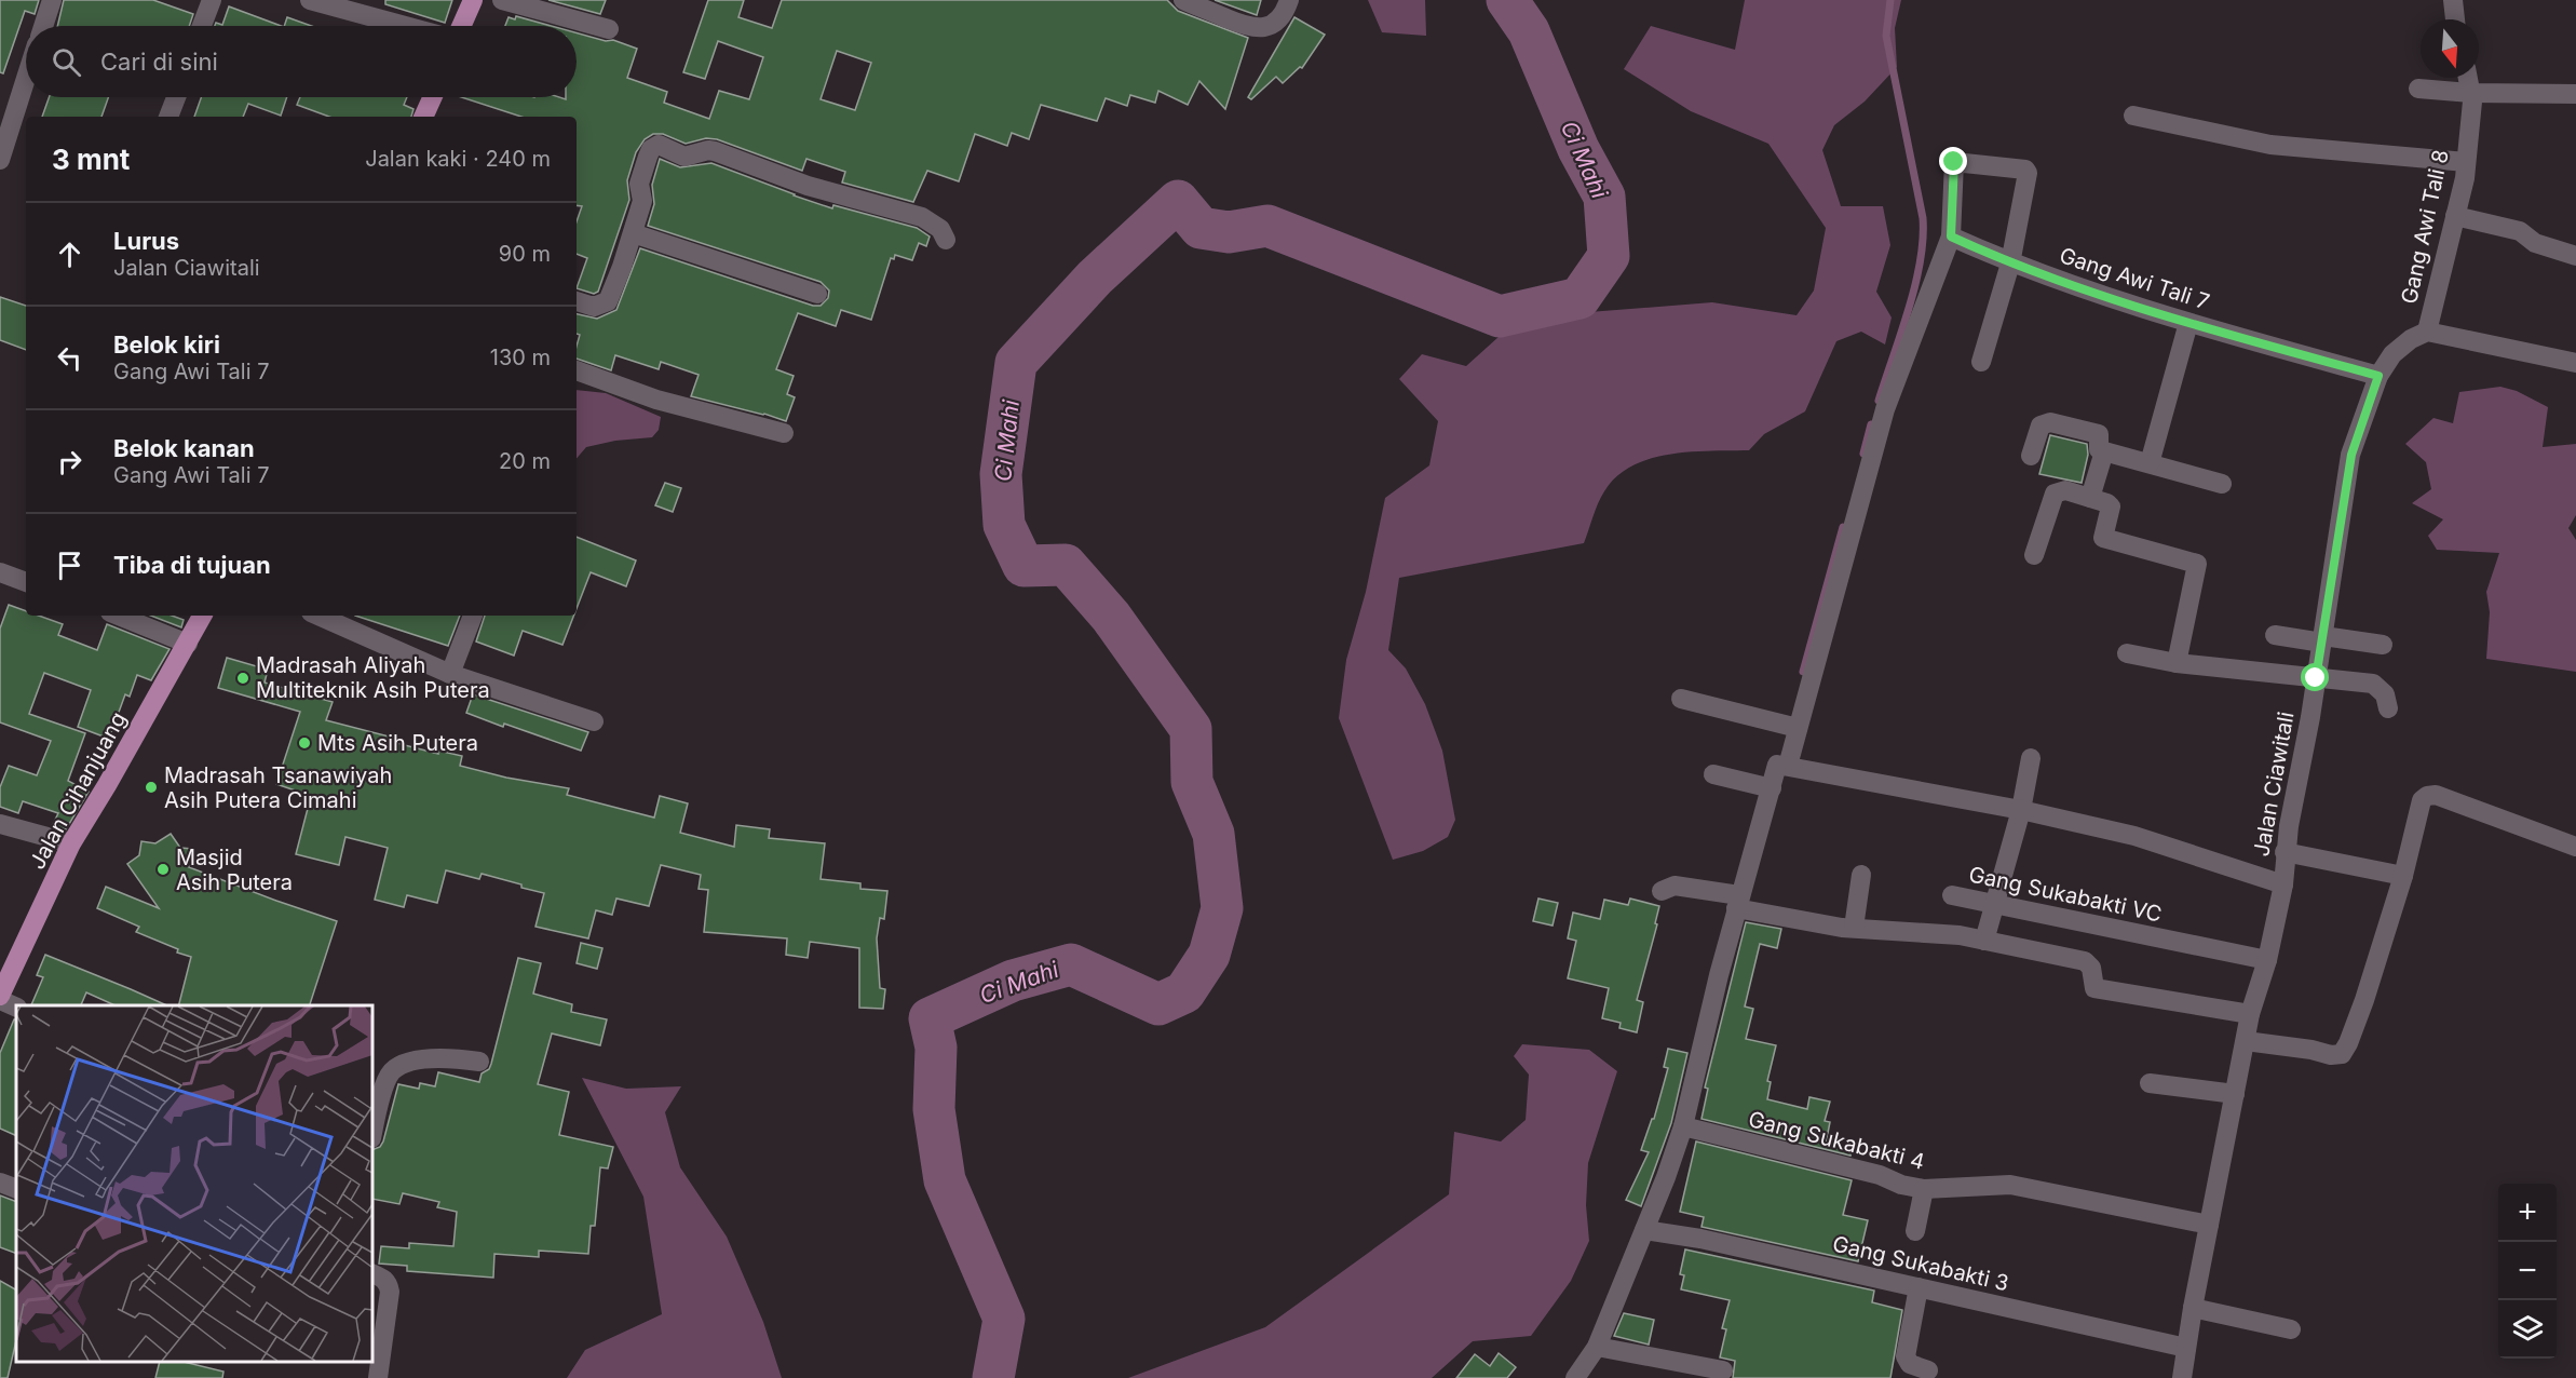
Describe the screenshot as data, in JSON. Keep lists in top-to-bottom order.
{
  "streets": {
    "main road": ["Jalan Cihanjuang"],
    "street": [
      "Gang Awi Tali 8",
      "Gang Awi Tali 7",
      "Jalan Ciawitali",
      "Gang Sukabakti VC",
      "Gang Sukabakti 4",
      "Gang Sukabakti 3"
    ]
  },
  "crossings": [
    ["Gang Awi Tali 8", "Jalan Ciawitali"],
    ["Gang Awi Tali 7", "Jalan Ciawitali"],
    ["Jalan Ciawitali", "Gang Sukabakti VC"],
    ["Jalan Ciawitali", "Gang Sukabakti 4"],
    ["Jalan Ciawitali", "Gang Sukabakti 3"]
  ],
  "water": ["Ci Mahi"],
  "places": [
    "Madrasah Aliyah Multiteknik Asih Putera",
    "Mts Asih Putera",
    "Madrasah Tsanawiyah Asih Putera Cimahi",
    "Masjid Asih Putera"
  ],
  "north": "bottom",
  "page": {
    "search": "Cari di sini",
    "heading": ["3 mnt", "Jalan kaki · 240 m"],
    "list": [
      ["Lurus", "Jalan Ciawitali", "90 m"],
      ["Belok kiri", "Gang Awi Tali 7", "130 m"],
      ["Belok kanan", "Gang Awi Tali 7", "20 m"],
      "Tiba di tujuan"
    ],
    "map_buttons": ["+", "−"]
  }
}
